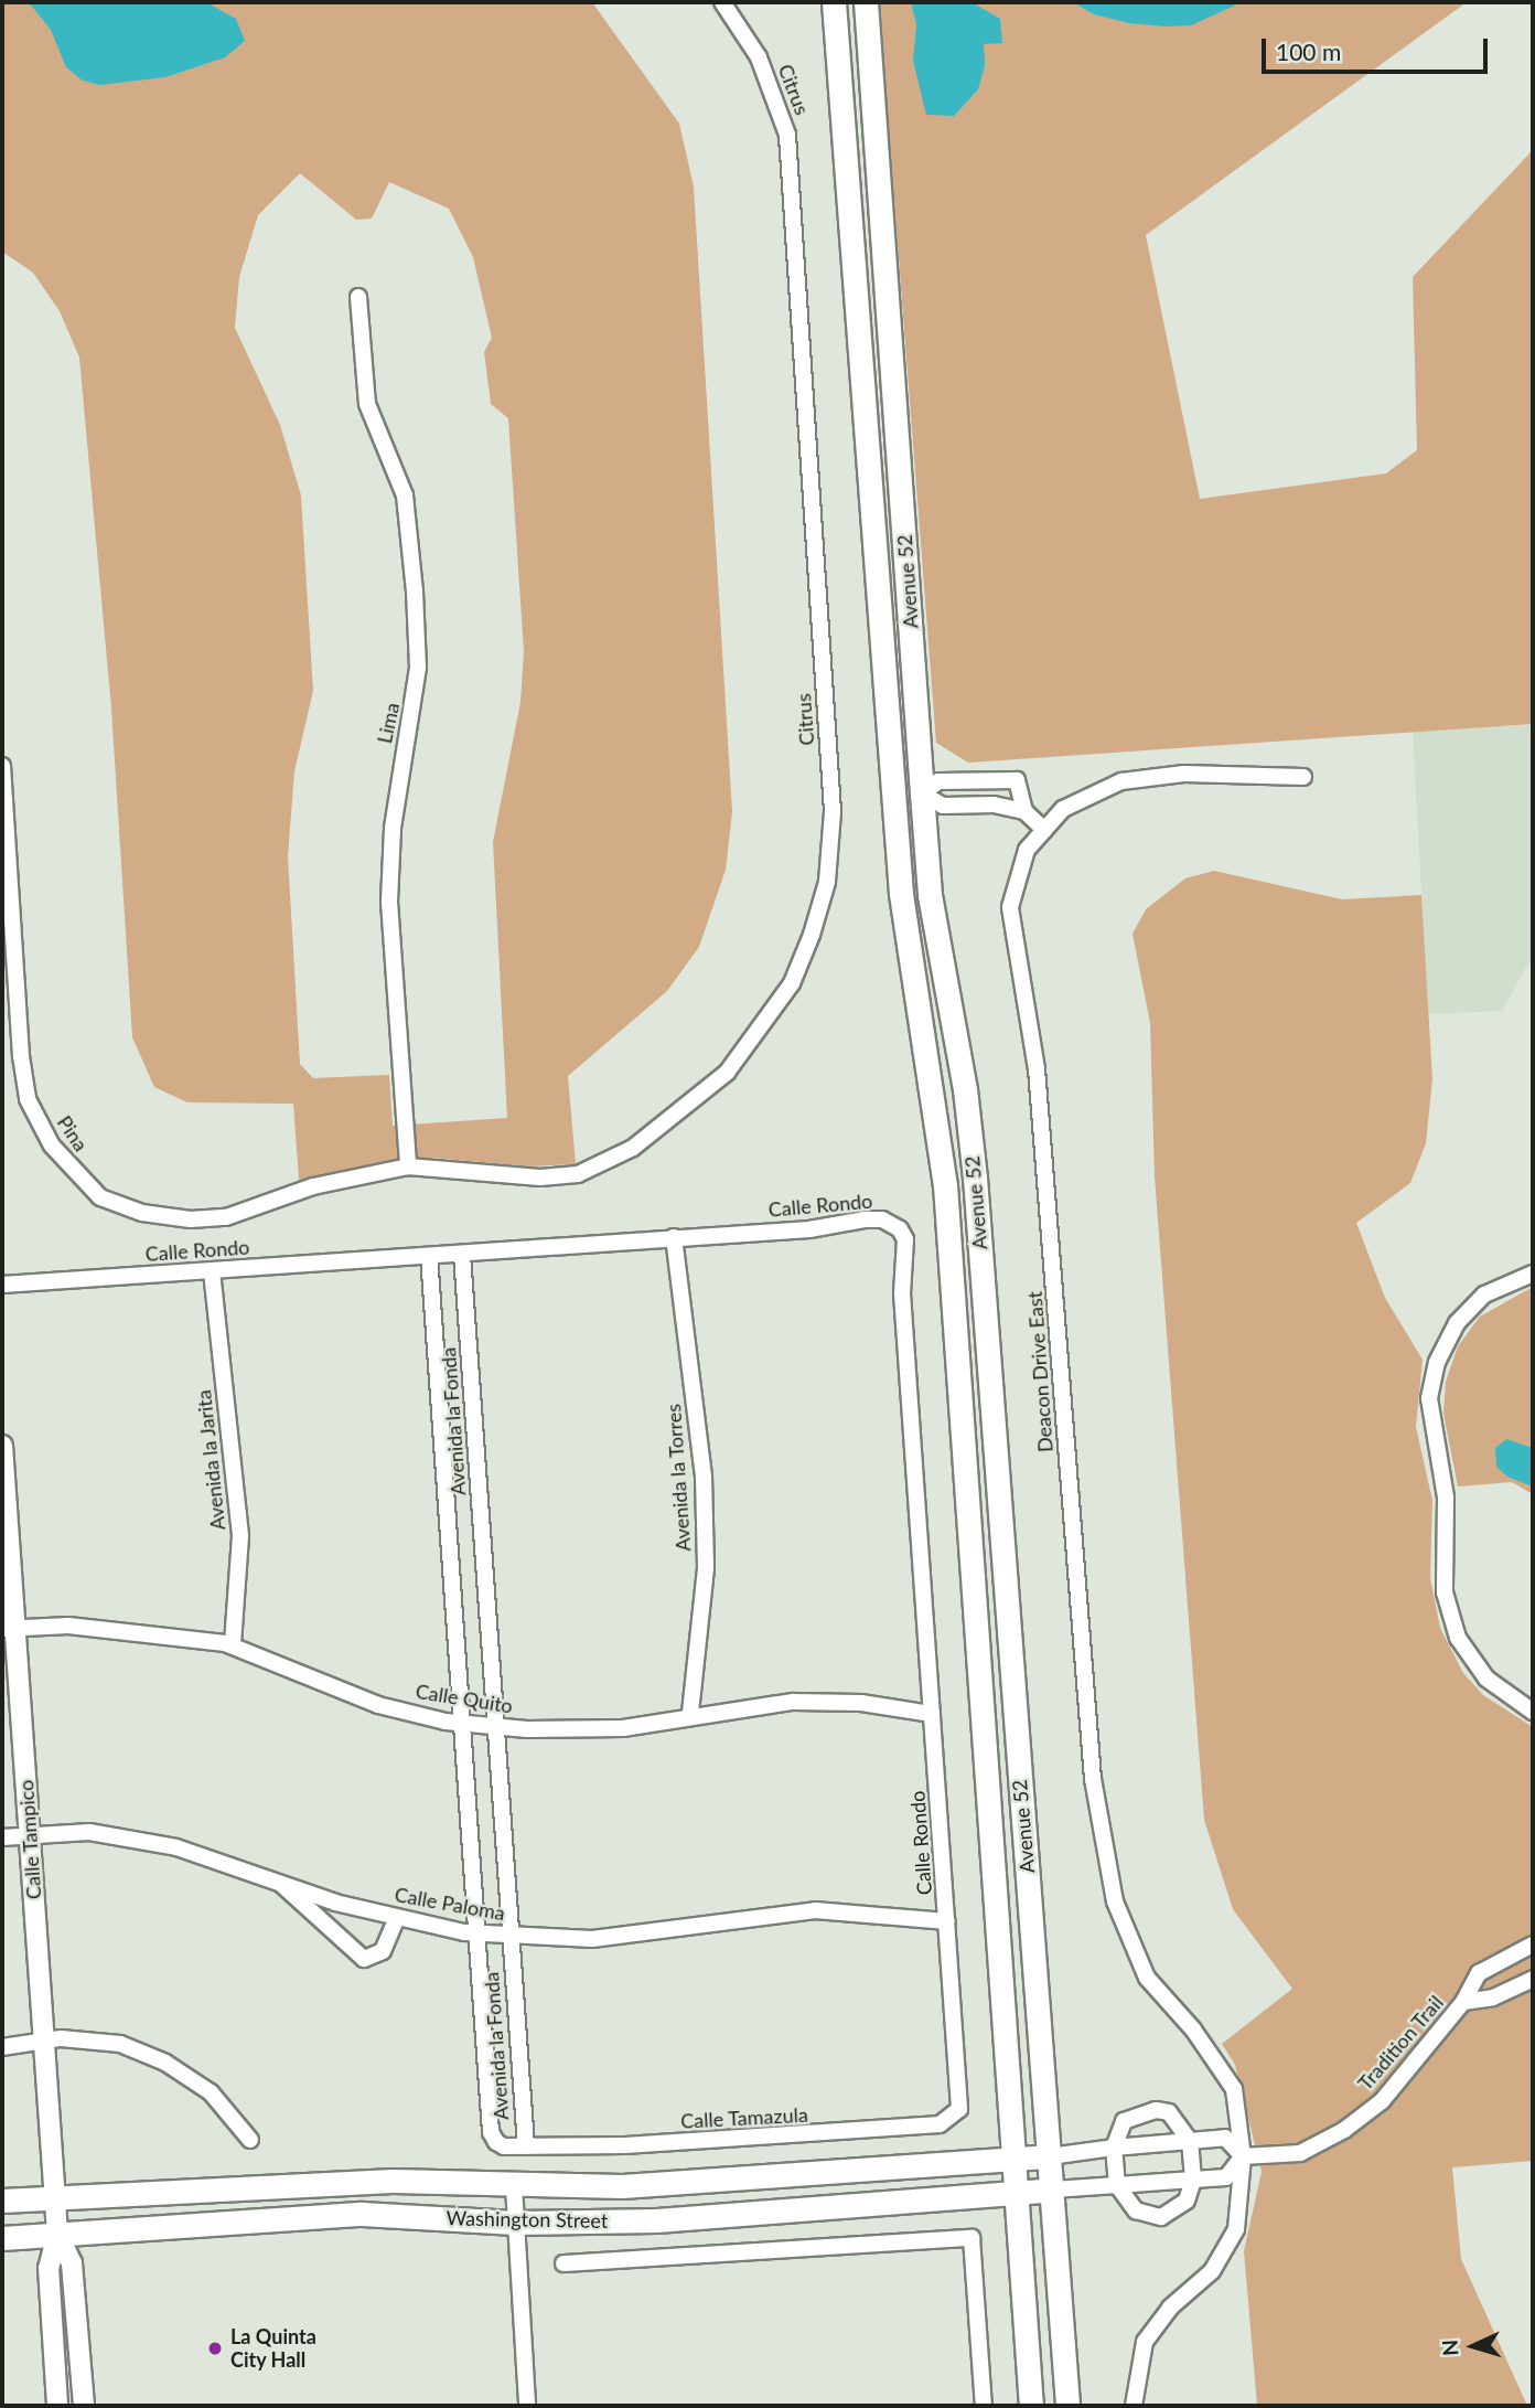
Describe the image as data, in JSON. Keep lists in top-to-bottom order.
{
  "streets": {
    "main road": ["Avenue 52", "Washington Street"],
    "street": [
      "Citrus",
      "Lima",
      "Pina",
      "Calle Rondo",
      "Deacon Drive East",
      "Avenida la Fonda",
      "Avenida la Jarita",
      "Avenida la Torres",
      "Calle Quito",
      "Calle Tampico",
      "Calle Paloma",
      "Tradition Trail",
      "Calle Tamazula"
    ]
  },
  "crossings": [
    ["Citrus", "Lima"],
    ["Citrus", "Pina"],
    ["Avenue 52", "Washington Street"],
    ["Lima", "Pina"],
    ["Calle Rondo", "Avenida la Fonda"],
    ["Calle Rondo", "Avenida la Jarita"],
    ["Calle Rondo", "Avenida la Torres"],
    ["Calle Rondo", "Calle Quito"],
    ["Calle Rondo", "Calle Paloma"],
    ["Calle Rondo", "Calle Tamazula"],
    ["Deacon Drive East", "Tradition Trail"],
    ["Avenida la Fonda", "Calle Quito"],
    ["Avenida la Fonda", "Calle Paloma"],
    ["Avenida la Fonda", "Calle Tamazula"],
    ["Avenida la Jarita", "Calle Quito"],
    ["Avenida la Torres", "Calle Quito"],
    ["Calle Quito", "Calle Tampico"],
    ["Calle Tampico", "Calle Paloma"],
    ["Calle Tampico", "Washington Street"]
  ],
  "places": ["La Quinta City Hall"],
  "scale_bar": "100 m",
  "north": "left"
}
